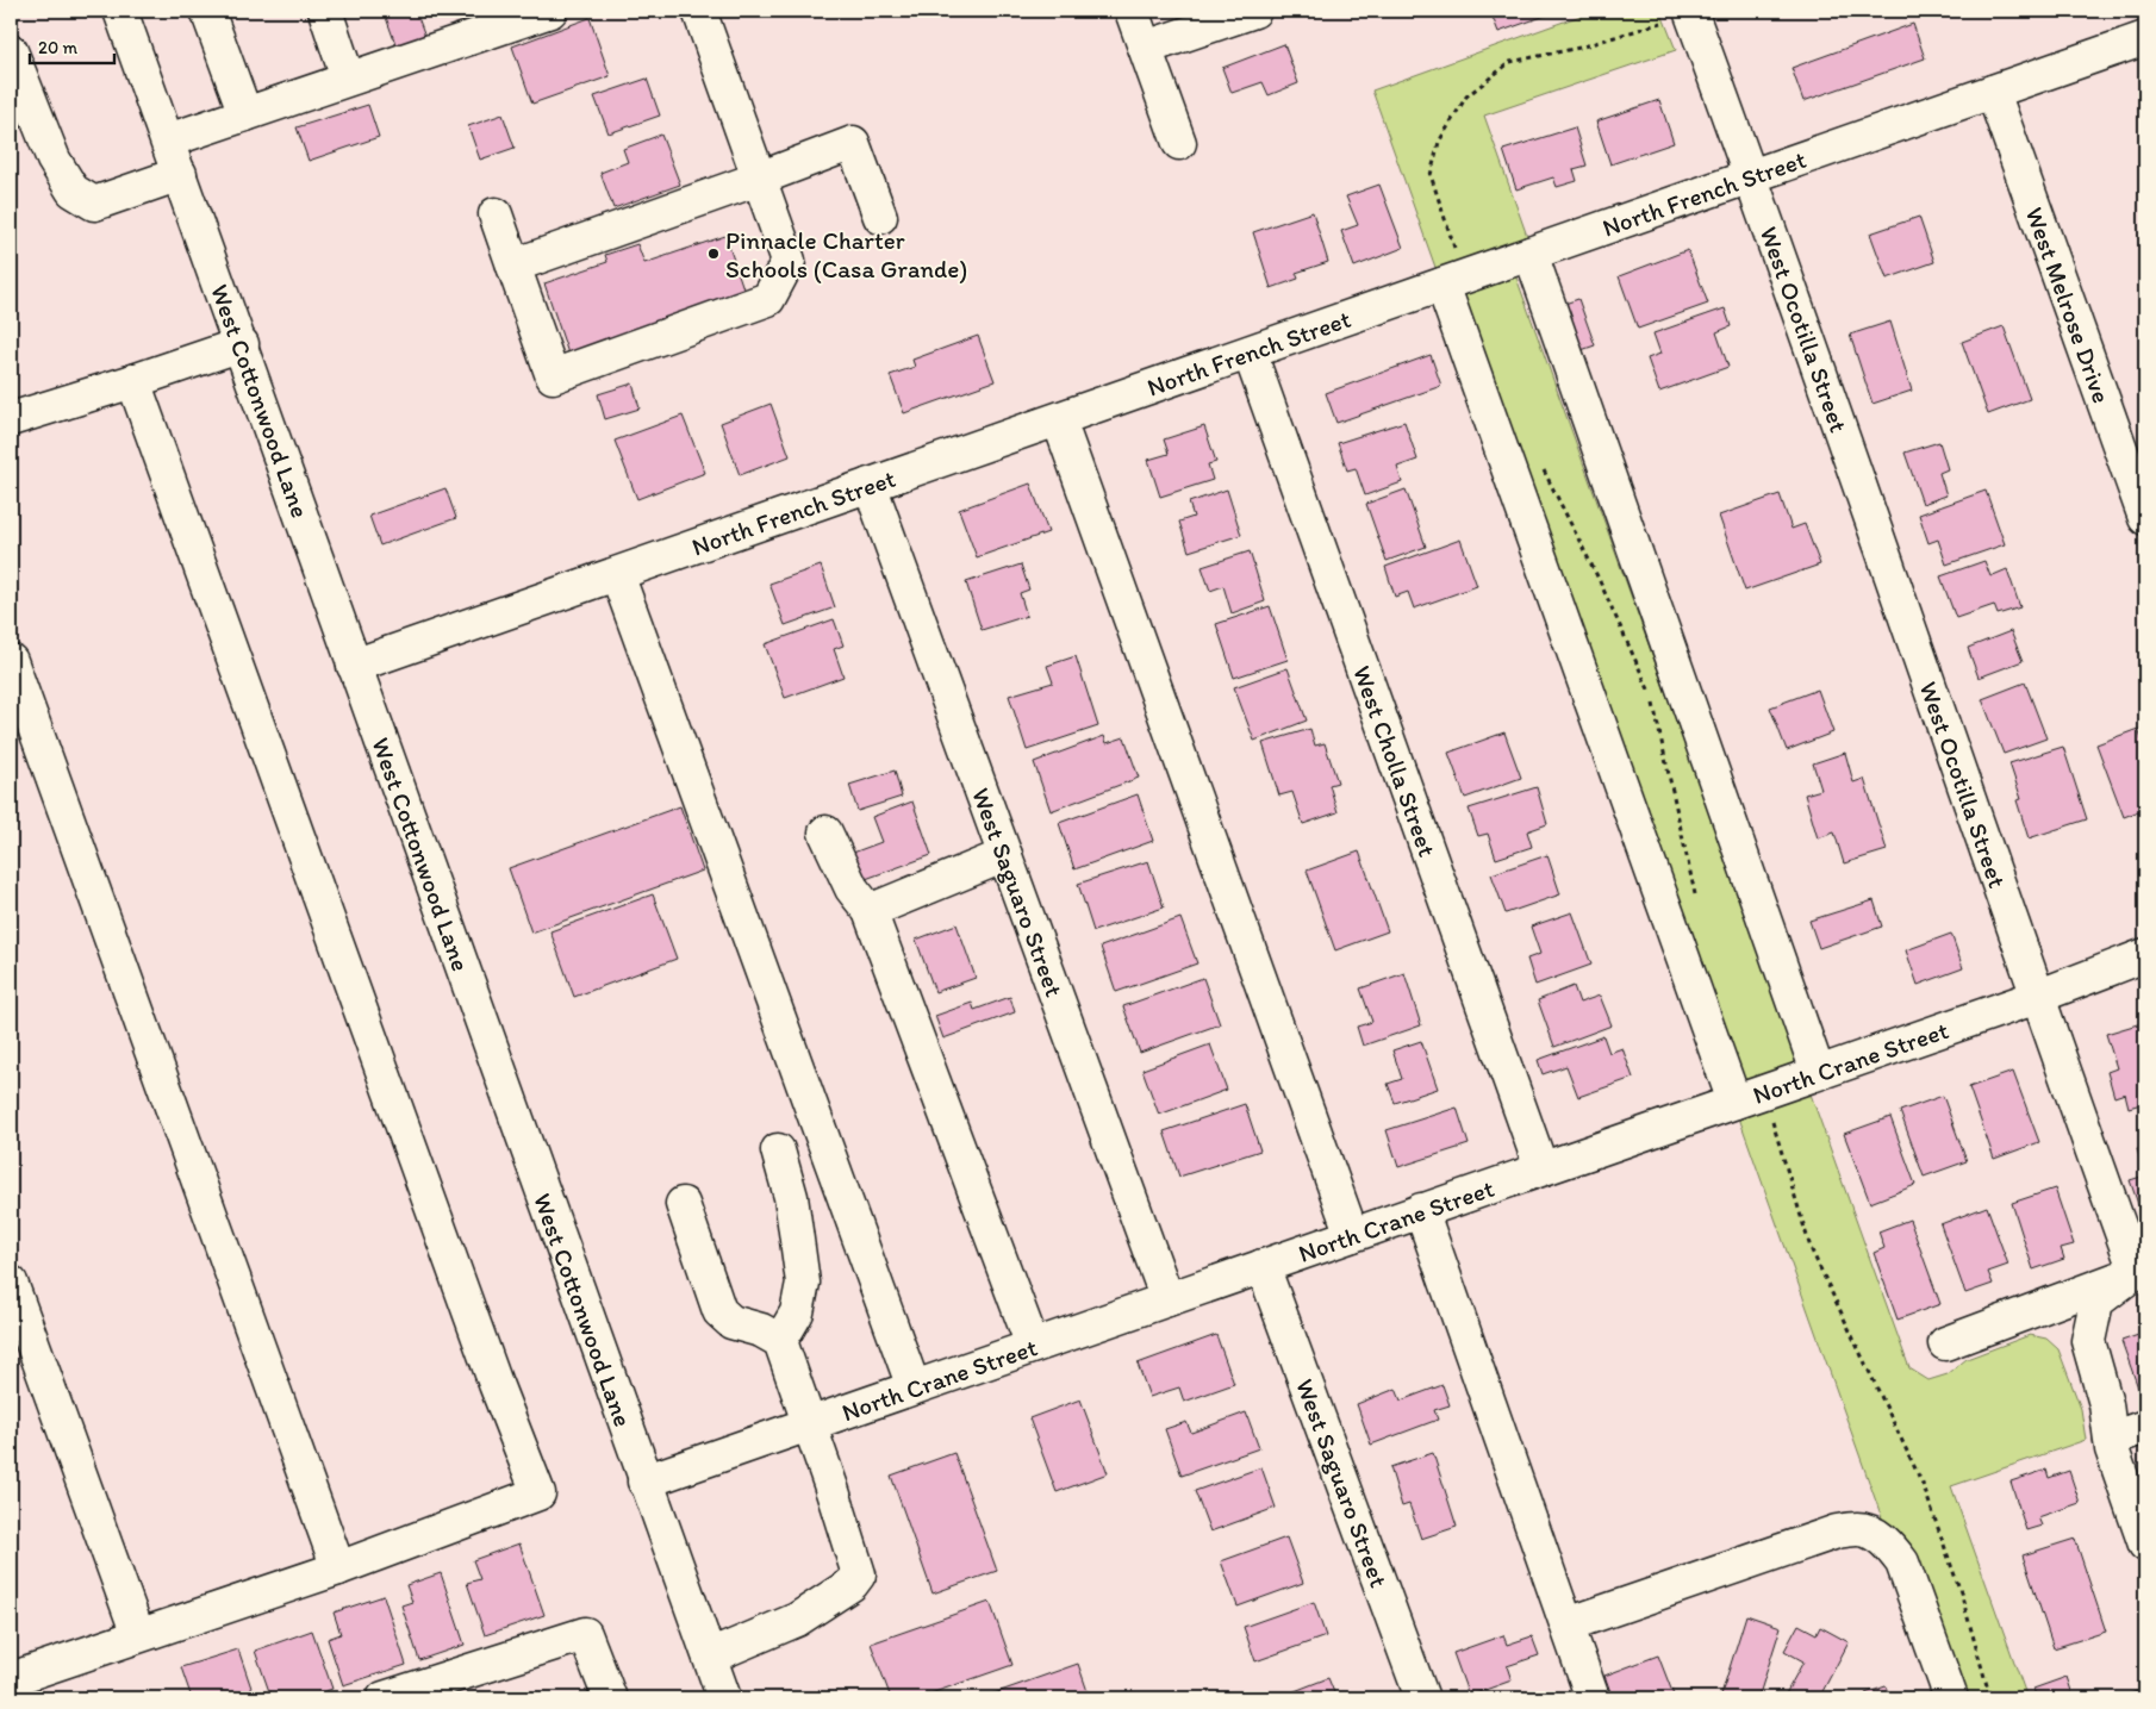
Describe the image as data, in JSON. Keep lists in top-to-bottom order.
{
  "streets": {
    "street": [
      "North French Street",
      "West Melrose Drive",
      "West Ocotilla Street",
      "West Cottonwood Lane",
      "West Cholla Street",
      "West Saguaro Street",
      "North Crane Street"
    ]
  },
  "crossings": [
    ["North French Street", "West Melrose Drive"],
    ["North French Street", "West Ocotilla Street"],
    ["North French Street", "West Cottonwood Lane"],
    ["North French Street", "West Cholla Street"],
    ["North French Street", "West Saguaro Street"],
    ["West Ocotilla Street", "North Crane Street"],
    ["West Cottonwood Lane", "North Crane Street"],
    ["West Cholla Street", "North Crane Street"],
    ["West Saguaro Street", "North Crane Street"]
  ],
  "places": ["Pinnacle Charter Schools (Casa Grande)"],
  "scale_bar": "20 m"
}
